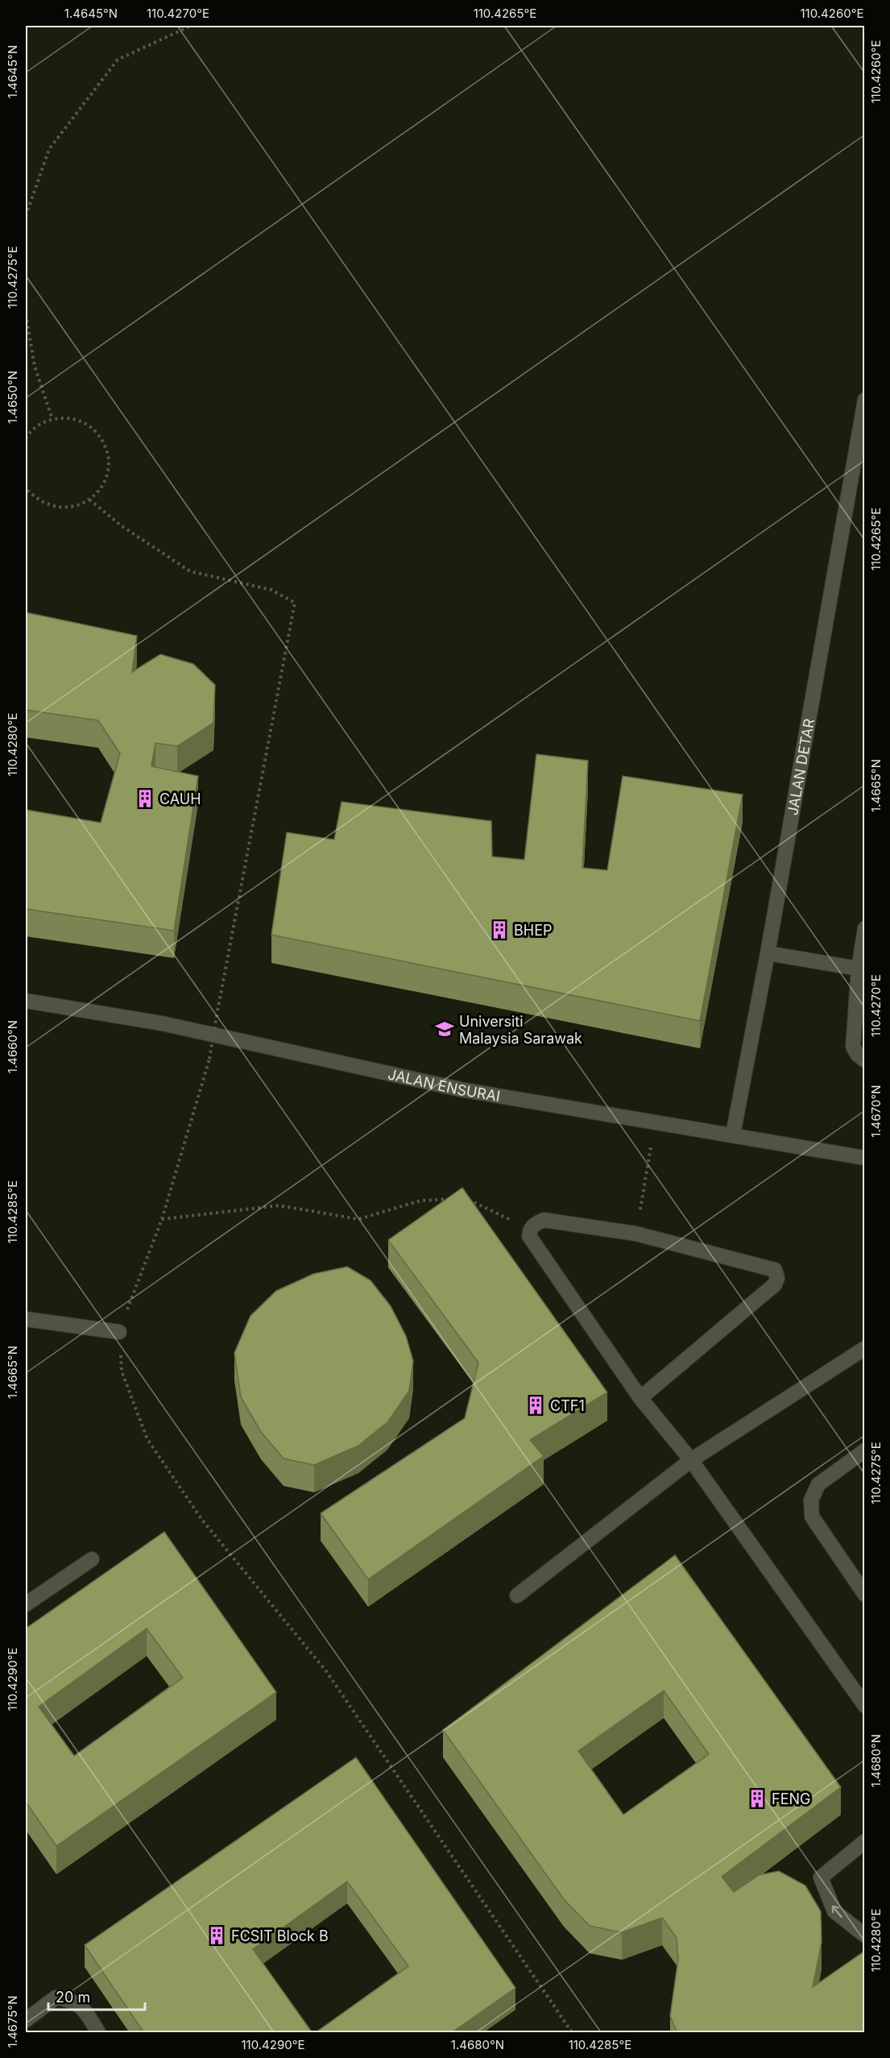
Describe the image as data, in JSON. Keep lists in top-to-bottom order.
{
  "streets": {
    "street": ["JALAN DETAR", "JALAN ENSURAI"]
  },
  "crossings": [
    ["JALAN DETAR", "JALAN ENSURAI"]
  ],
  "places": {
    "building": [
      "CAUH",
      "BHEP",
      "CTF1",
      "FENG",
      "FCSIT Block B"
    ],
    "school or university": ["Universiti Malaysia Sarawak"]
  },
  "scale_bar": "20 m",
  "coordinates": [
    "1.4645°N",
    "110.4270°E",
    "110.4265°E",
    "110.4260°E",
    "110.4275°E",
    "1.4650°N",
    "110.4280°E",
    "1.4665°N",
    "1.4660°N",
    "1.4670°N",
    "110.4285°E",
    "110.4290°E",
    "1.4680°N",
    "1.4675°N"
  ]
}
